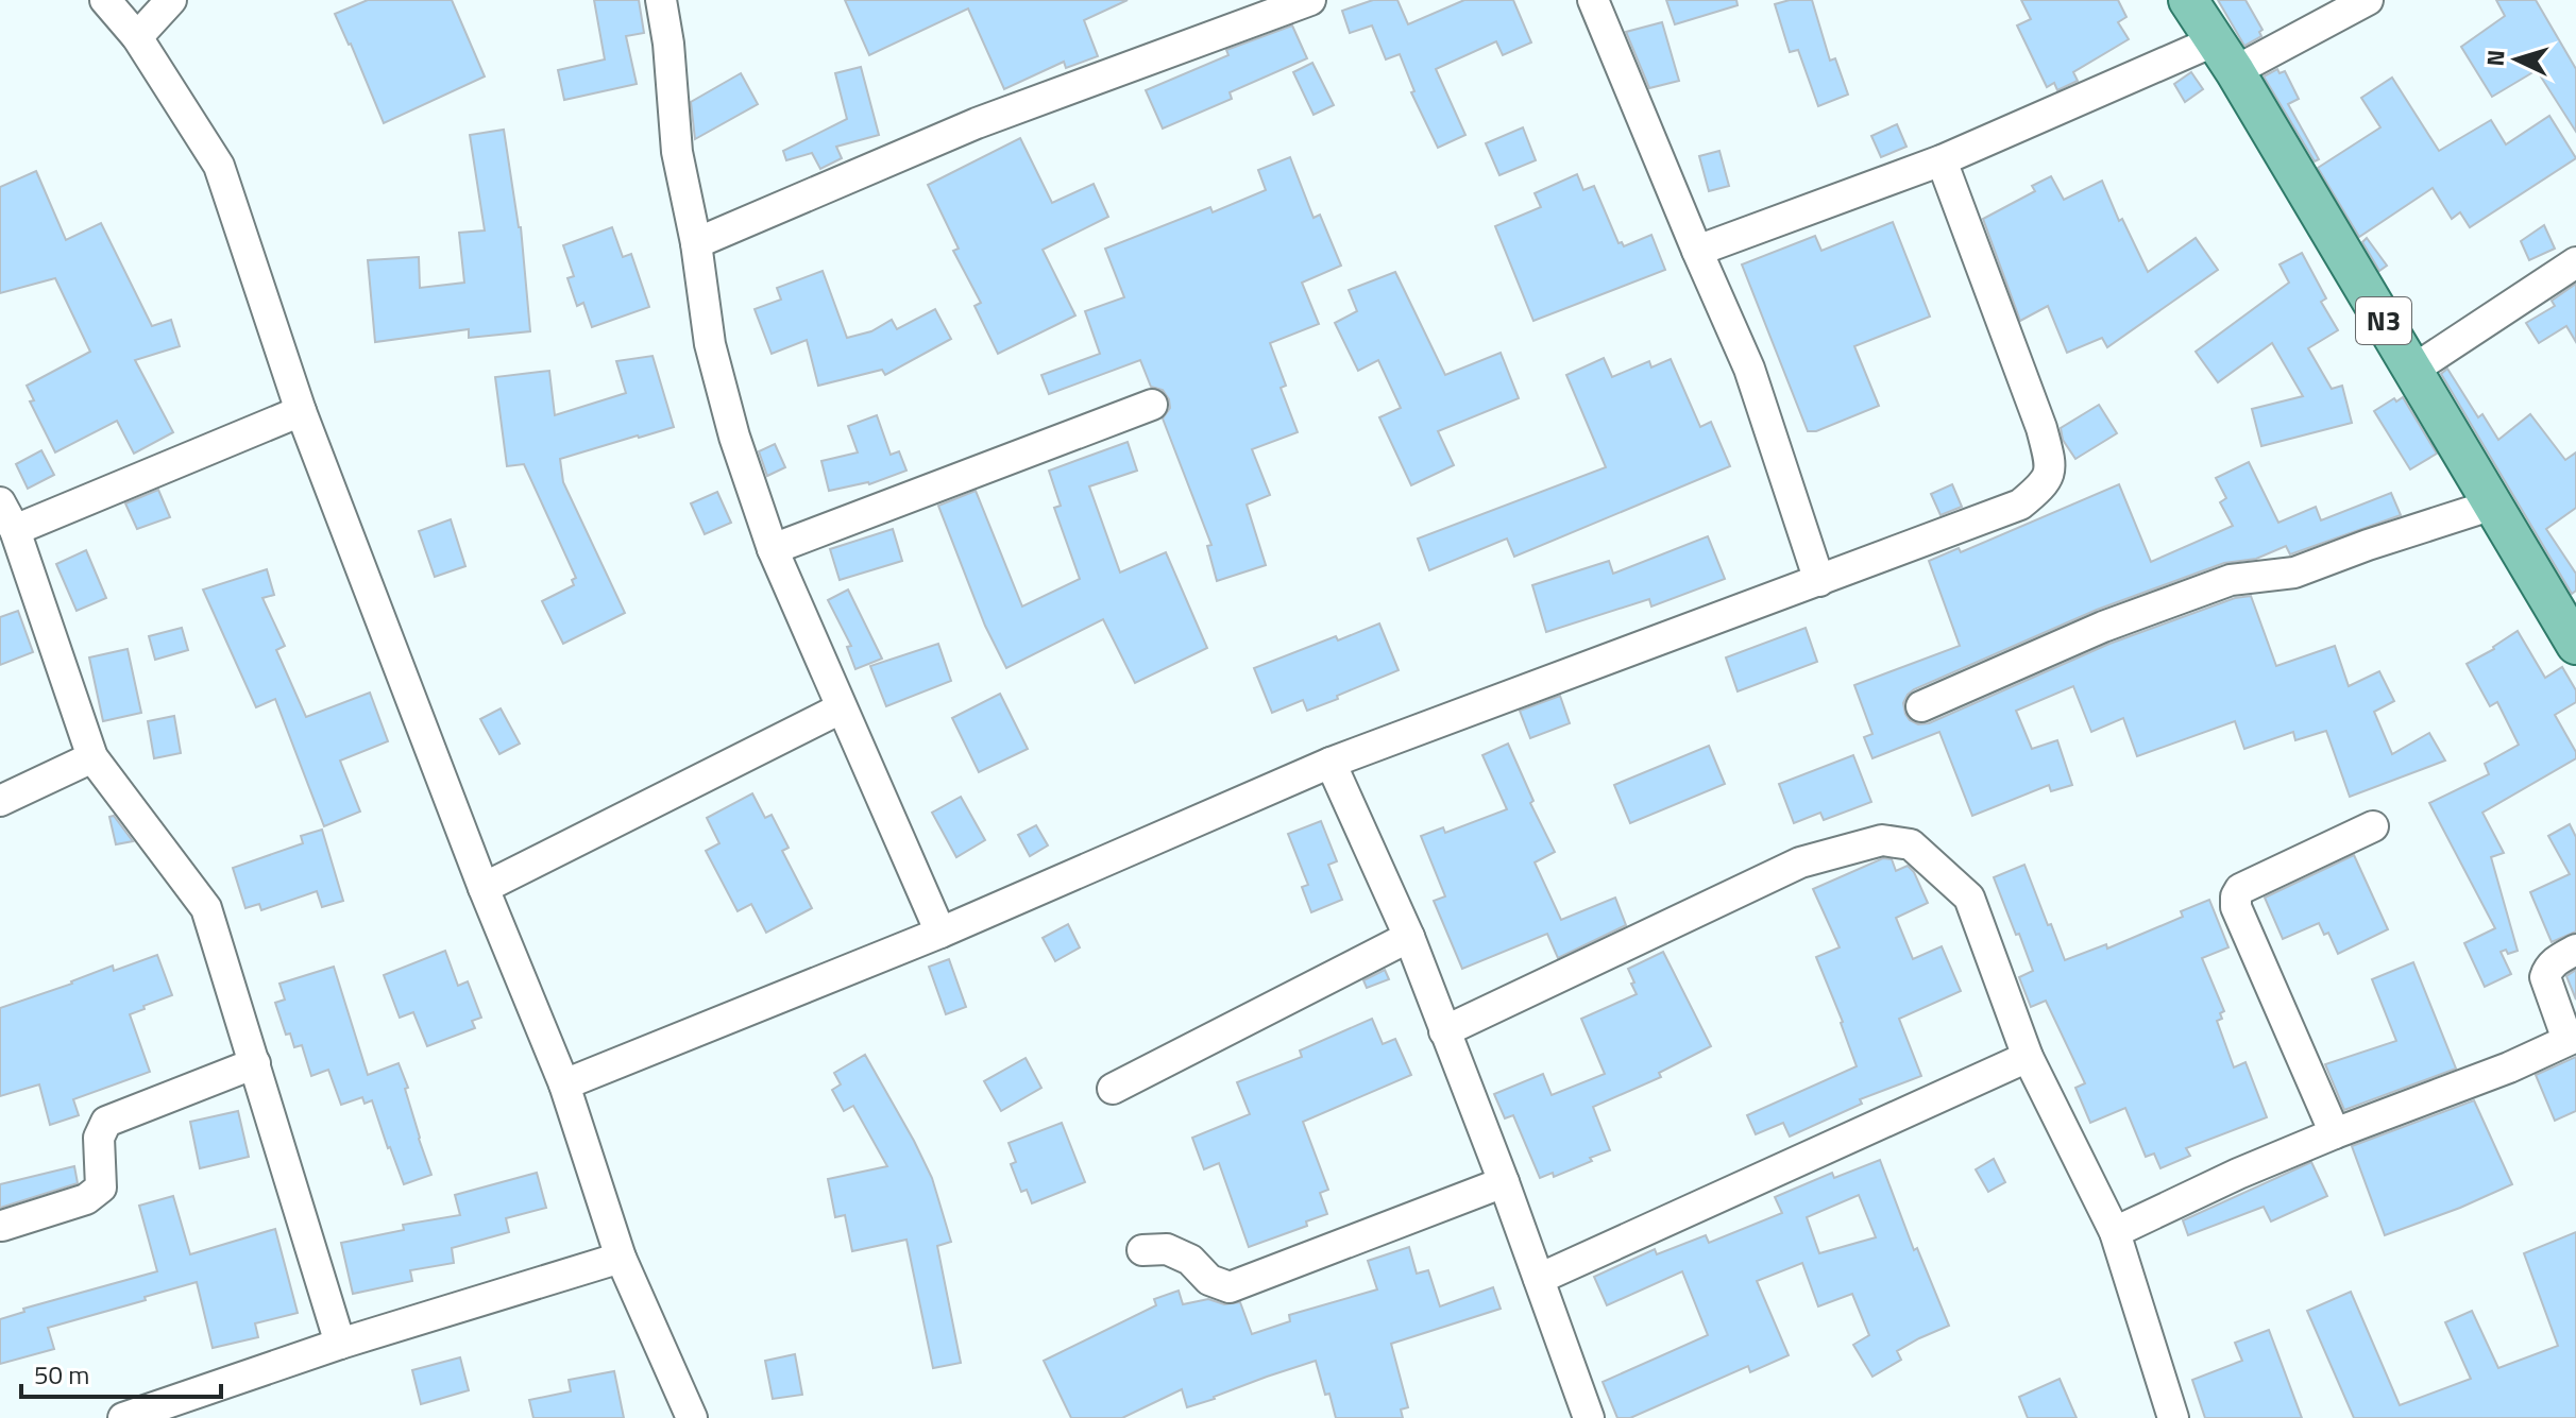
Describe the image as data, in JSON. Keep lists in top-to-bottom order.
{
  "streets": {
    "main road": ["N3"]
  },
  "scale_bar": "50 m",
  "north": "left"
}
